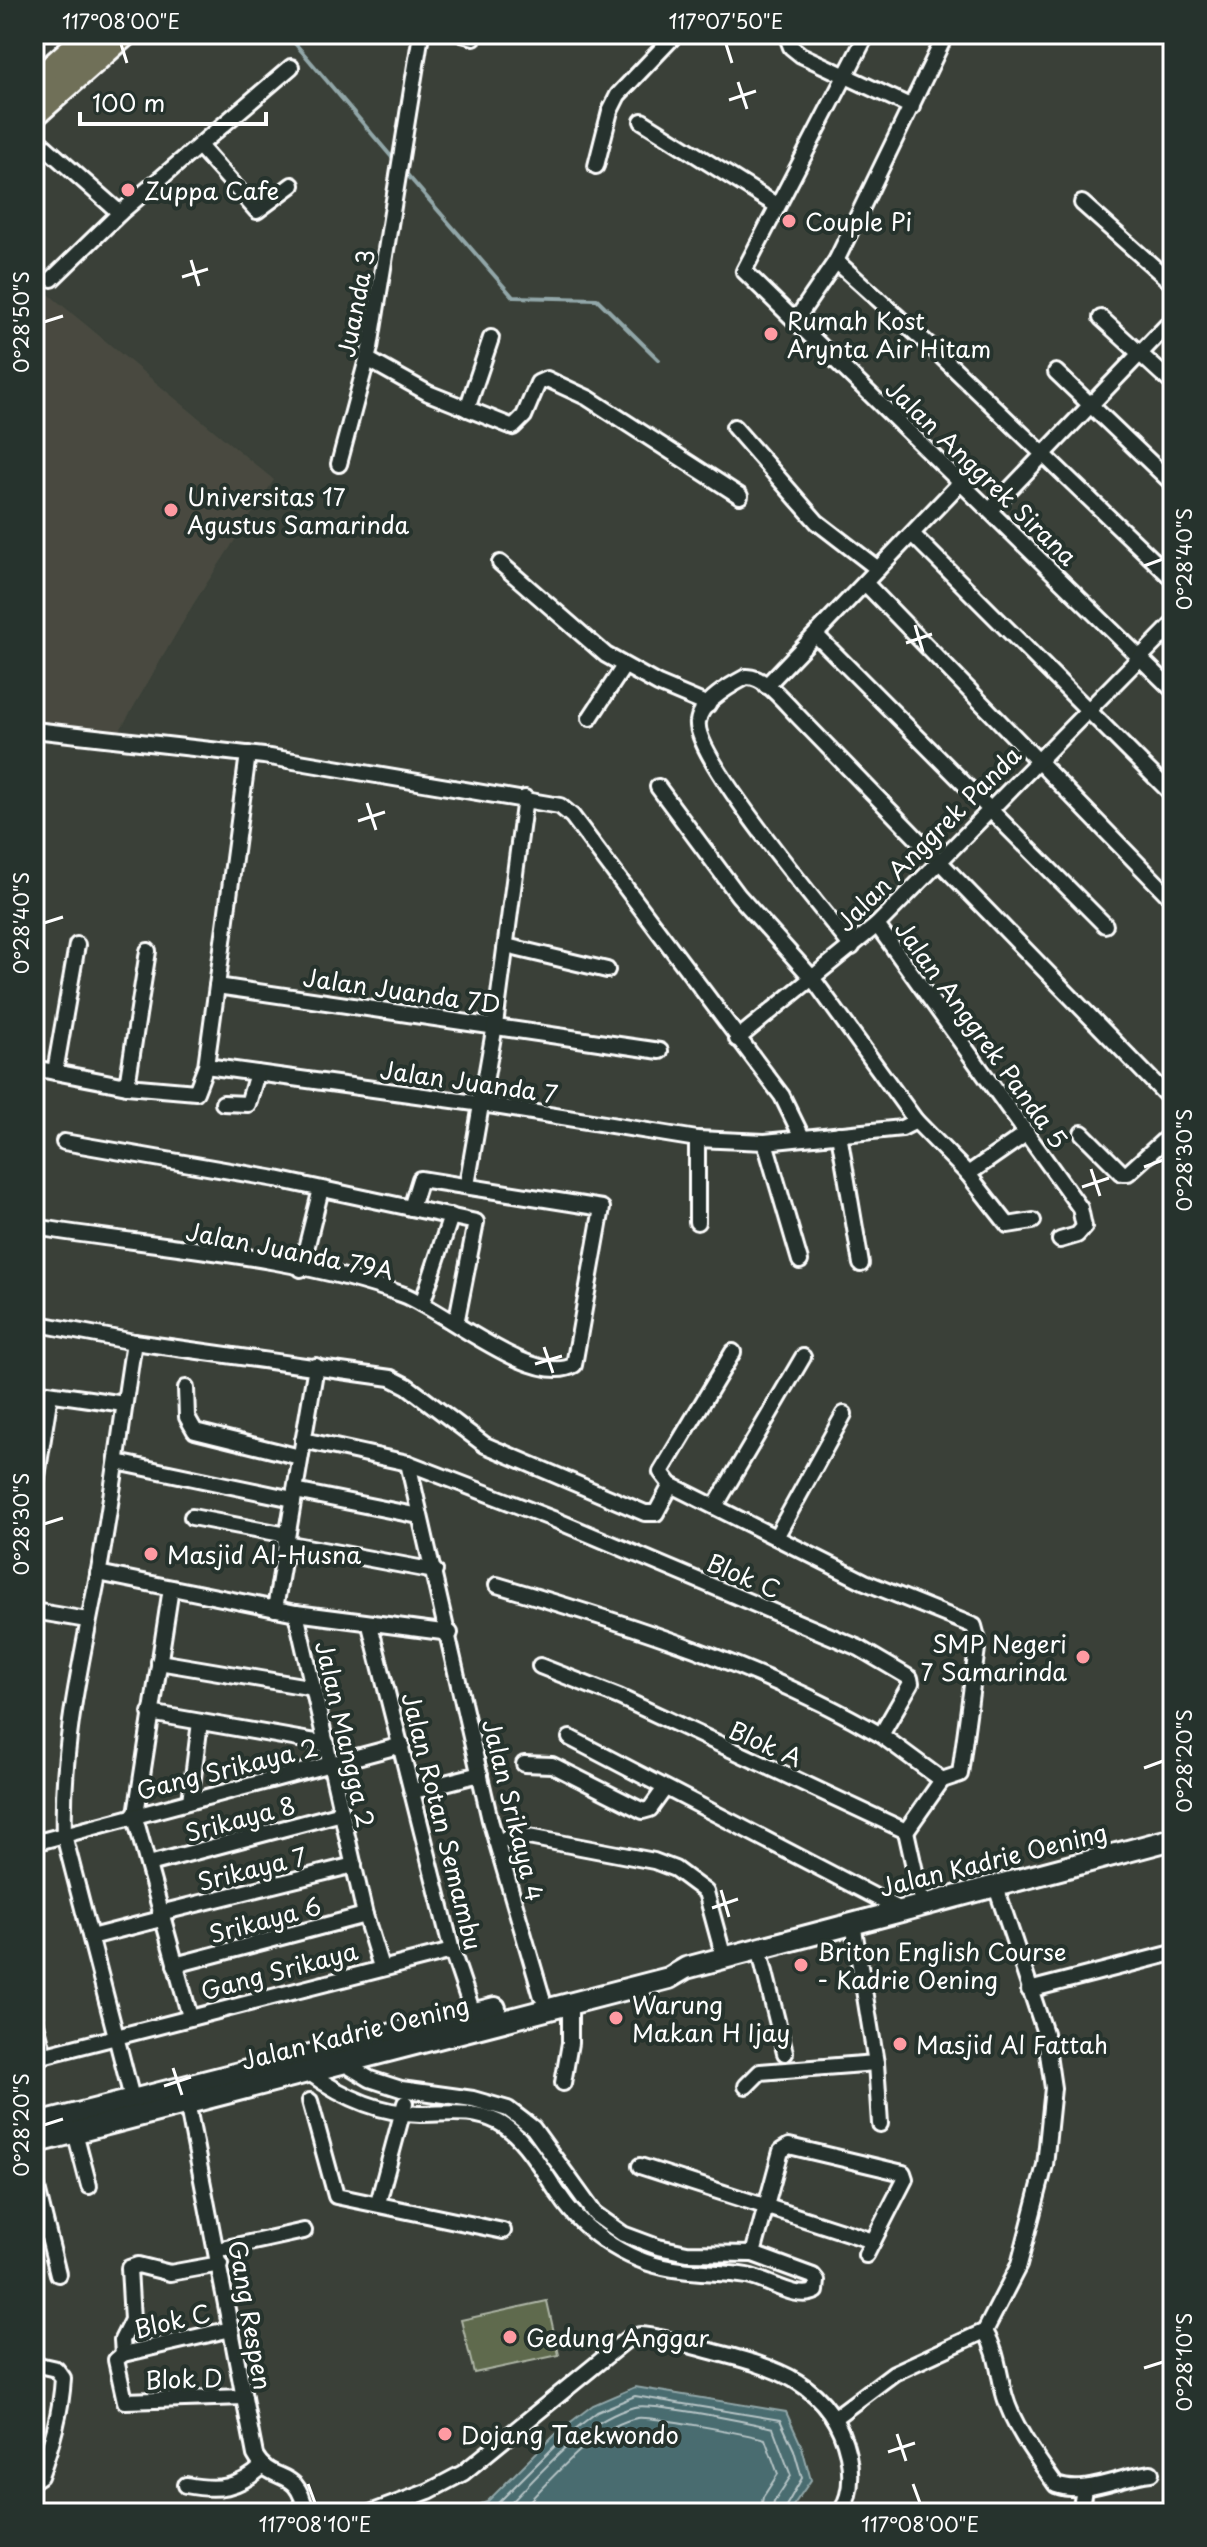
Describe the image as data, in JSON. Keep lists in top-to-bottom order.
{
  "streets": {
    "main road": ["Jalan Kadrie Oening"],
    "street": [
      "Juanda 3",
      "Jalan Anggrek Sirana",
      "Jalan Anggrek Panda",
      "Jalan Juanda 7D",
      "Jalan Anggrek Panda 5",
      "Jalan Juanda 7",
      "Jalan Juanda 79A",
      "Blok C",
      "Jalan Mangga 2",
      "Blok A",
      "Gang Srikaya 2",
      "Jalan Srikaya 4",
      "Srikaya 8",
      "Jalan Rotan Semambu",
      "Srikaya 7",
      "Srikaya 6",
      "Gang Srikaya",
      "Gang Respen",
      "Blok D"
    ]
  },
  "crossings": [
    ["Jalan Anggrek Sirana", "Jalan Anggrek Panda"],
    ["Jalan Anggrek Panda", "Jalan Anggrek Panda 5"],
    ["Blok C", "Jalan Srikaya 4"],
    ["Blok C", "Gang Respen"],
    ["Blok C", "Blok D"],
    ["Jalan Mangga 2", "Gang Srikaya 2"],
    ["Jalan Mangga 2", "Srikaya 8"],
    ["Jalan Mangga 2", "Srikaya 7"],
    ["Jalan Mangga 2", "Srikaya 6"],
    ["Jalan Mangga 2", "Gang Srikaya"],
    ["Gang Srikaya 2", "Jalan Rotan Semambu"],
    ["Jalan Srikaya 4", "Jalan Kadrie Oening"],
    ["Jalan Rotan Semambu", "Jalan Kadrie Oening"],
    ["Jalan Rotan Semambu", "Gang Srikaya"],
    ["Jalan Kadrie Oening", "Gang Respen"],
    ["Gang Respen", "Blok D"]
  ],
  "places": [
    "Zuppa Cafe",
    "Couple Pi",
    "Rumah Kost Arynta Air Hitam",
    "Universitas 17 Agustus Samarinda",
    "Masjid Al-Husna",
    "SMP Negeri 7 Samarinda",
    "Briton English Course - Kadrie Oening",
    "Warung Makan H Ijay",
    "Masjid Al Fattah",
    "Gedung Anggar",
    "Dojang Taekwondo"
  ],
  "scale_bar": "100 m",
  "coordinates": [
    "117°08'00\"E",
    "117°07'50\"E",
    "0°28'50\"S",
    "0°28'40\"S",
    "0°28'30\"S",
    "0°28'20\"S",
    "0°28'10\"S",
    "117°08'10\"E"
  ]
}
